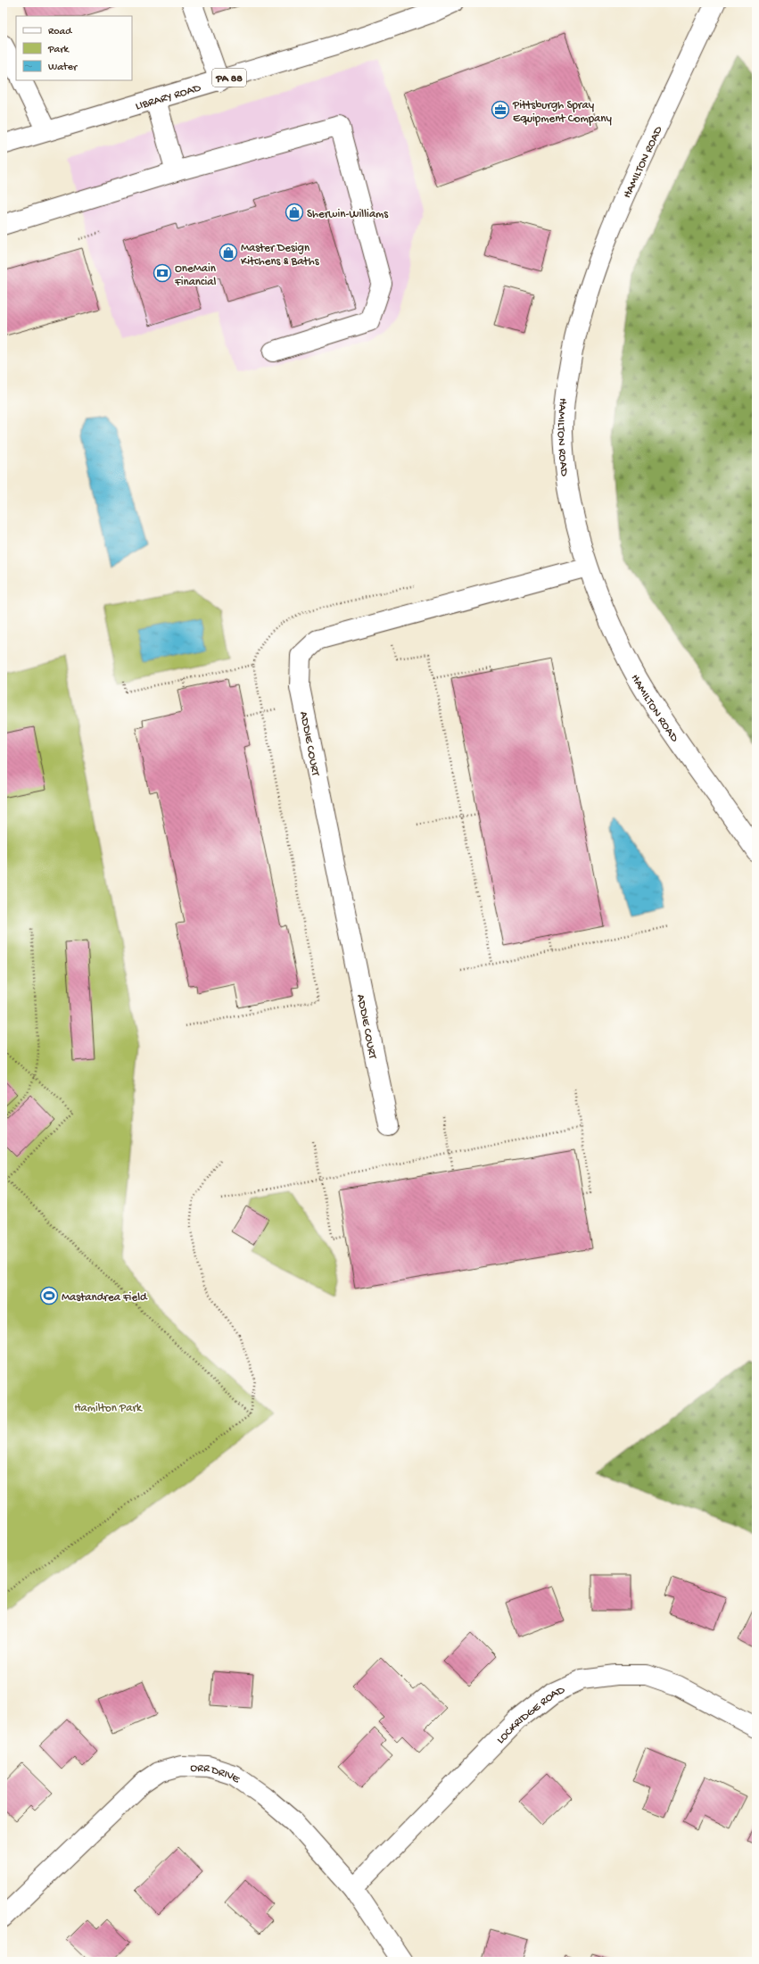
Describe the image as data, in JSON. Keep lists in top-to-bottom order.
{
  "streets": {
    "street": [
      "PA 88",
      "LIBRARY ROAD",
      "HAMILTON ROAD",
      "ADDIE COURT",
      "LOCKRIDGE ROAD",
      "ORR DRIVE"
    ]
  },
  "crossings": [
    ["HAMILTON ROAD", "ADDIE COURT"],
    ["LOCKRIDGE ROAD", "ORR DRIVE"]
  ],
  "parks": ["Hamilton Park"],
  "places": {
    "office": ["Pittsburgh Spray Equipment Company"],
    "shop": ["Sherwin-Williams", "Master Design Kitchens & Baths"],
    "bank": ["OneMain Financial"],
    "sports": ["Mastandrea Field"]
  },
  "legend": ["Road", "Park", "Water"]
}
